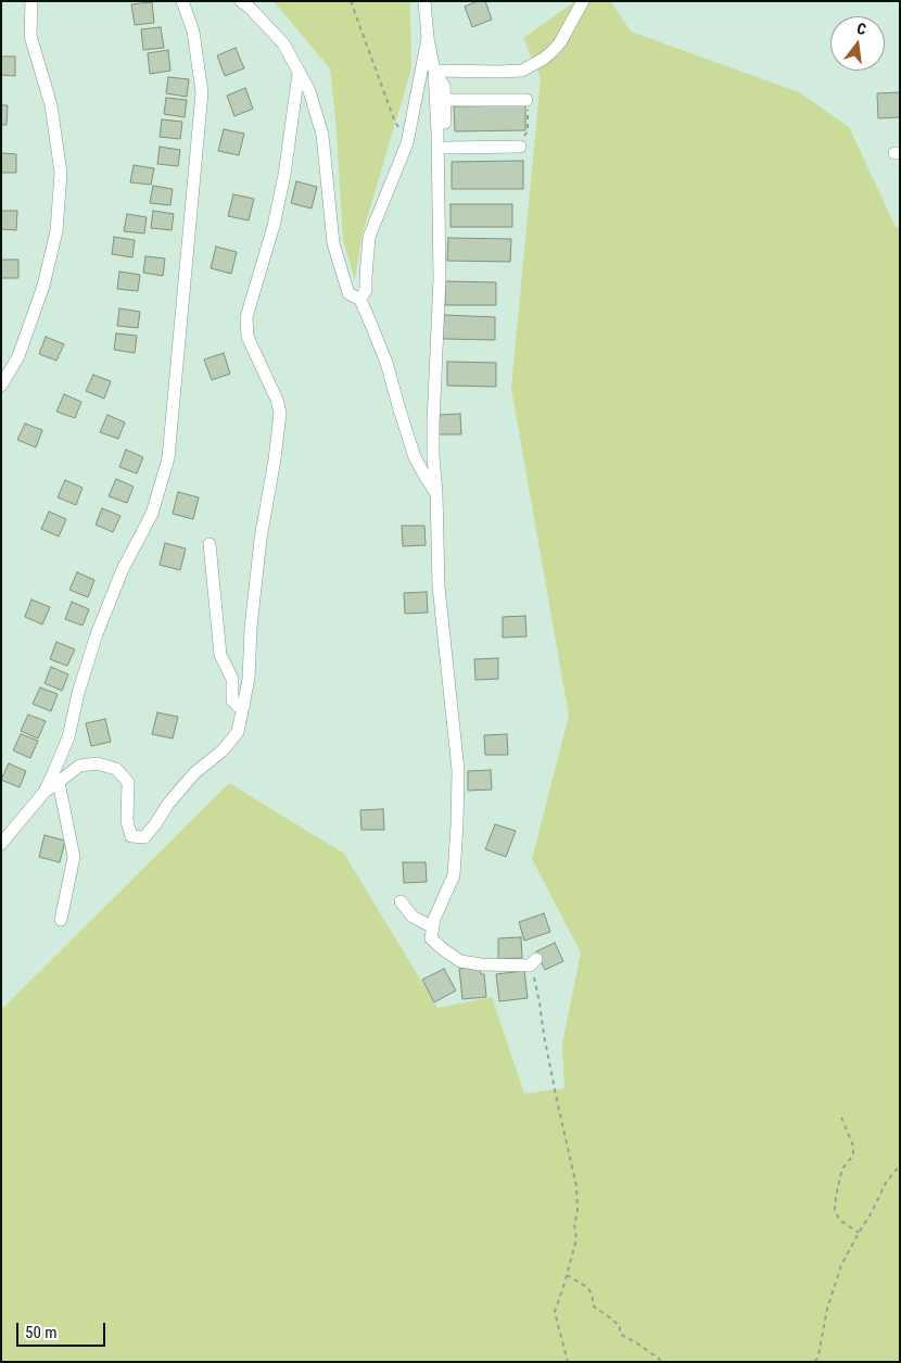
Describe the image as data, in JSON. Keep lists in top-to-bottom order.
{
  "scale_bar": "50 m",
  "north": "top"
}
